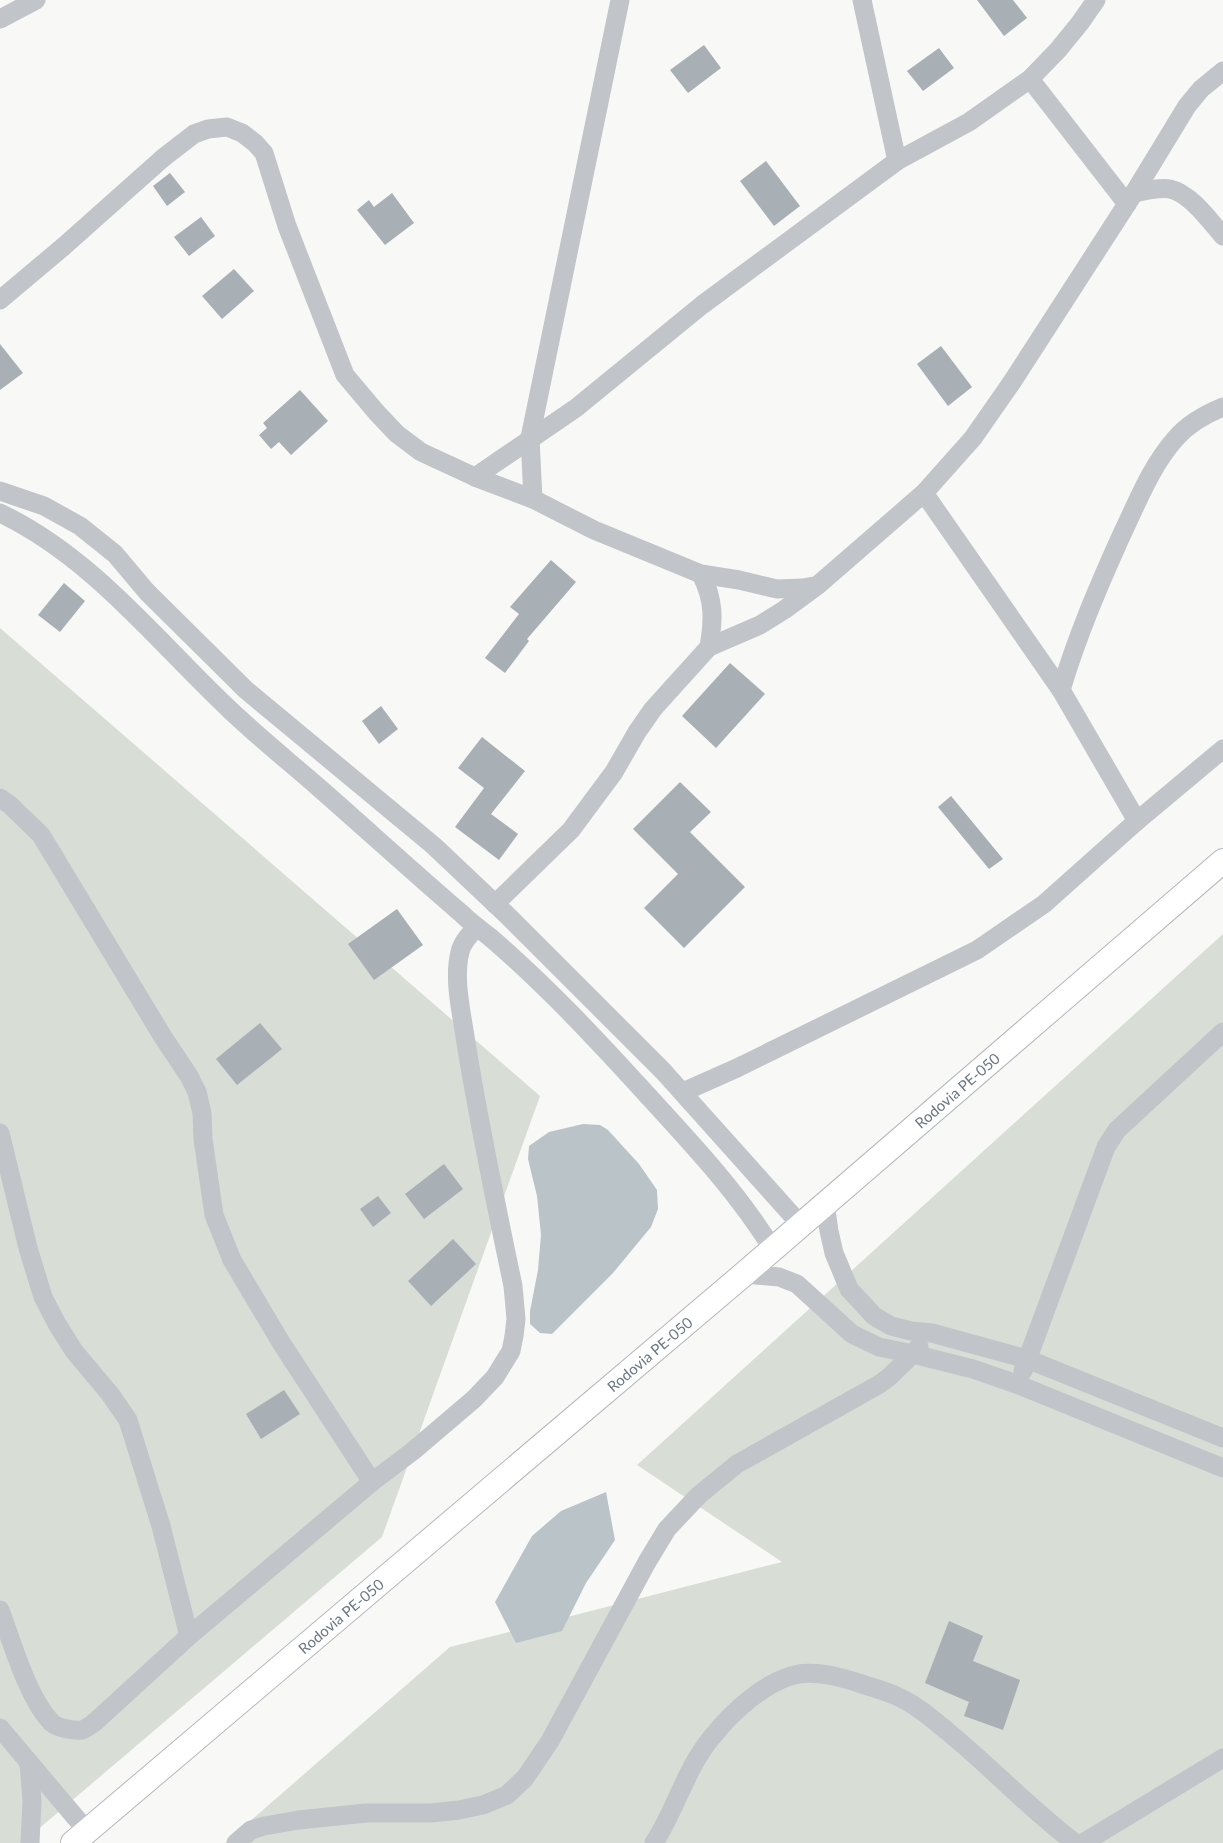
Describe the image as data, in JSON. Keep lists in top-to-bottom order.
{
  "streets": {
    "main road": ["Rodovia PE-050"]
  }
}
